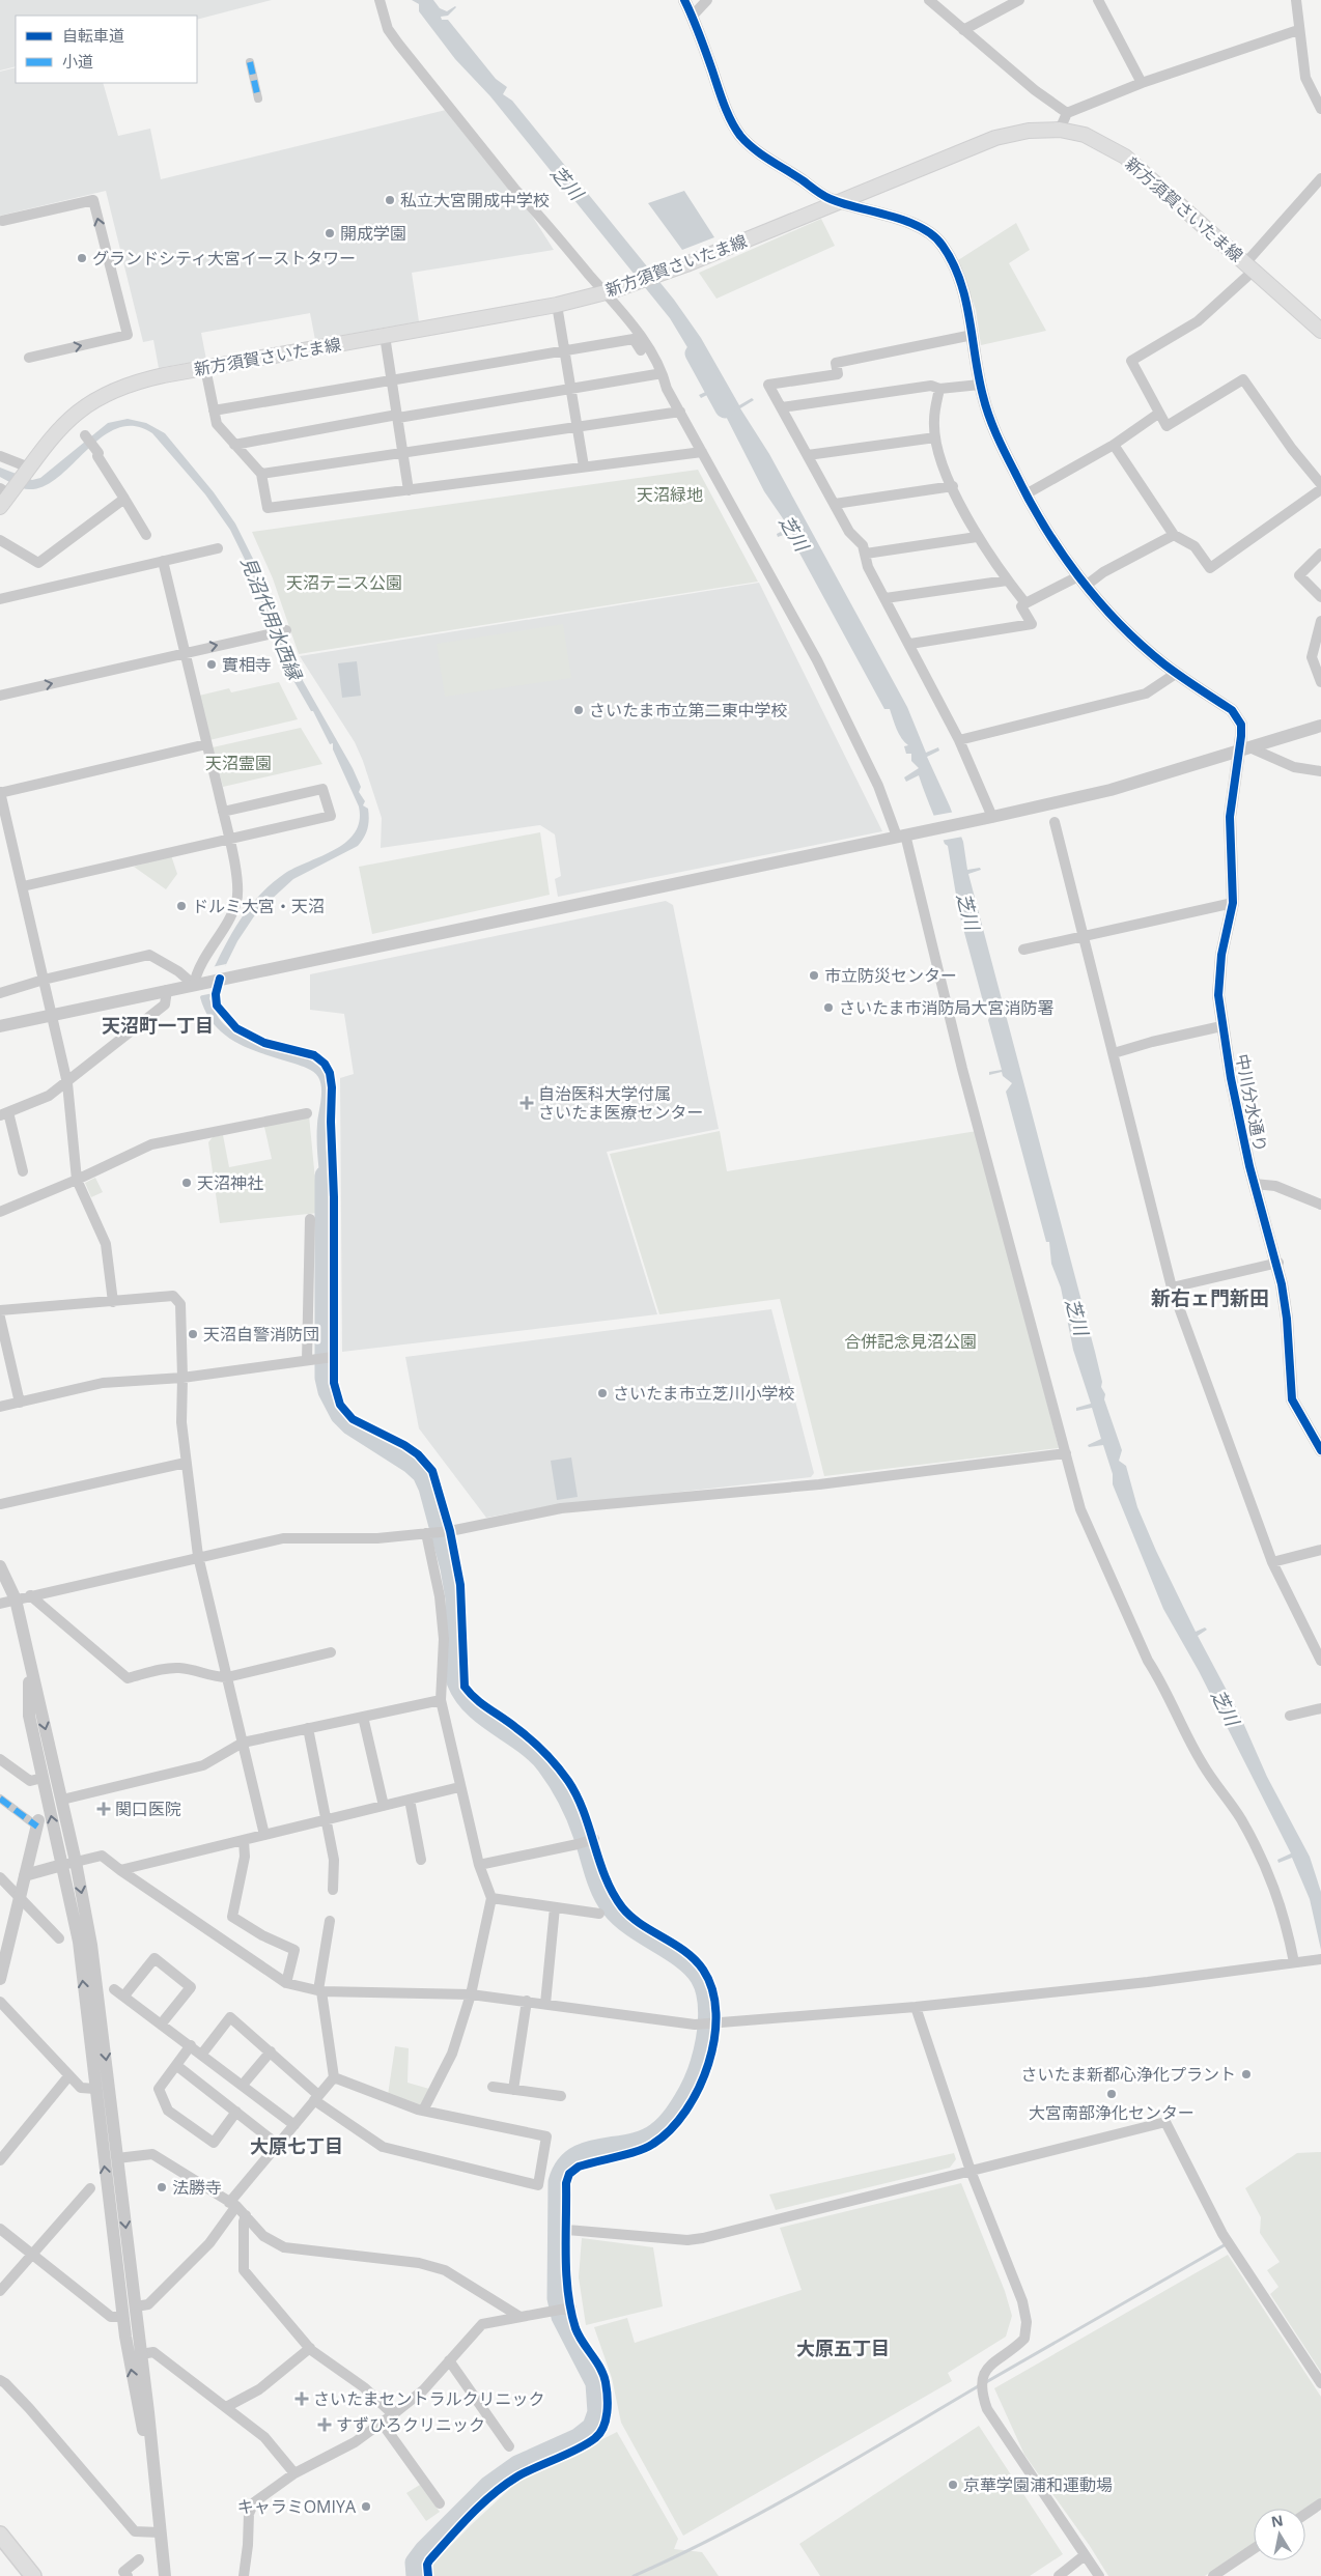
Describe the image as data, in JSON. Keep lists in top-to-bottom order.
{
  "streets": {
    "main road": ["新方須賀さいたま線"],
    "street": ["中川分水通り"]
  },
  "districts": [
    "天沼町一丁目",
    "新右ェ門新田",
    "大原七丁目",
    "大原五丁目"
  ],
  "water": ["芝川", "見沼代用水西縁"],
  "parks": [
    "天沼緑地",
    "天沼テニス公園",
    "天沼霊園",
    "合併記念見沼公園"
  ],
  "places": {
    "other": [
      "私立大宮開成中学校",
      "開成学園",
      "グランドシティ大宮イーストタワー",
      "實相寺",
      "さいたま市立第二東中学校",
      "ドルミ大宮・天沼",
      "市立防災センター",
      "さいたま市消防局大宮消防署",
      "天沼神社",
      "天沼自警消防団",
      "さいたま市立芝川小学校",
      "さいたま新都心浄化プラント",
      "大宮南部浄化センター",
      "法勝寺",
      "京華学園浦和運動場",
      "キャラミOMIYA"
    ],
    "health": [
      "自治医科大学付属 さいたま医療センター",
      "関口医院",
      "さいたまセントラルクリニック",
      "すずひろクリニック"
    ]
  },
  "legend": ["自転車道", "小道"],
  "north": "top"
}
